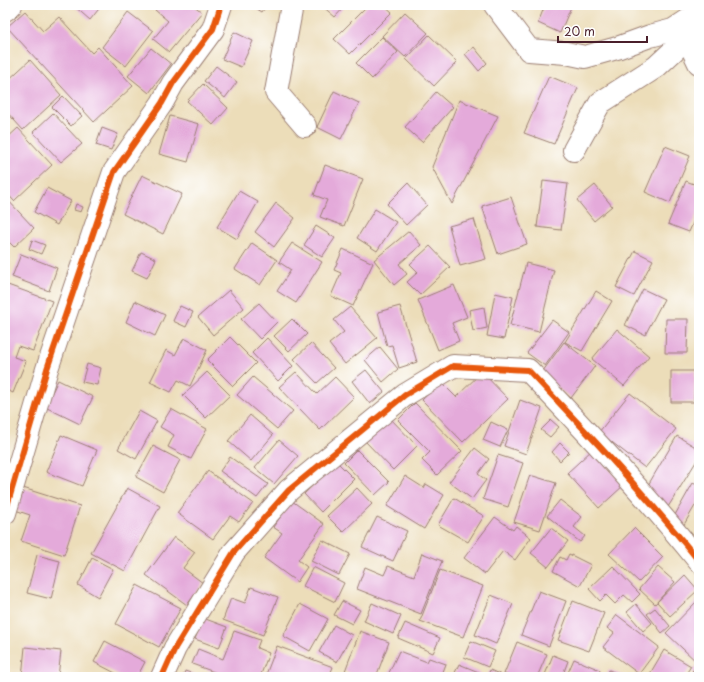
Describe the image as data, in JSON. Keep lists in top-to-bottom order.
{
  "scale_bar": "20 m"
}
